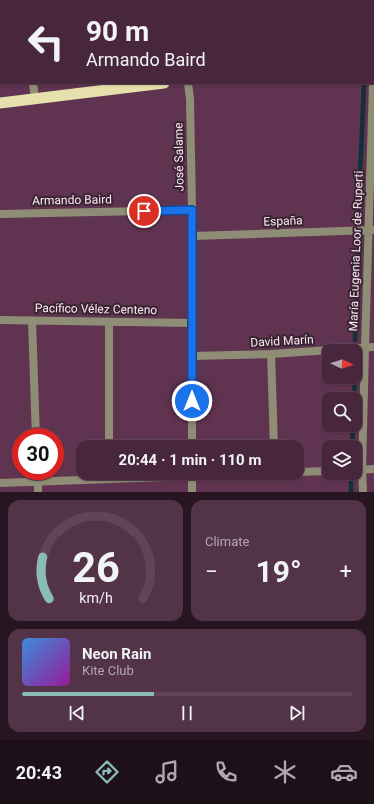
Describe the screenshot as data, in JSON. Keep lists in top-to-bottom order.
{
  "streets": {
    "street": [
      "José Salame",
      "Armando Baird",
      "España",
      "María Eugenia Loor de Ruperti",
      "Pacífico Vélez Centeno",
      "David Marín"
    ]
  },
  "crossings": [
    ["José Salame", "Armando Baird"],
    ["José Salame", "España"],
    ["José Salame", "Pacífico Vélez Centeno"],
    ["José Salame", "David Marín"],
    ["España", "María Eugenia Loor de Ruperti"],
    ["María Eugenia Loor de Ruperti", "David Marín"]
  ],
  "north": "right",
  "page": {
    "turn": ["90 m", "Armando Baird"],
    "limit": "30",
    "trip": "20:44 · 1 min · 110 m",
    "tile": "Climate",
    "heat": ["−", "19°", "+"],
    "song": ["Neon Rain", "Kite Club"],
    "tabs": "20:43",
    "gauge": ["26", "km/h"]
  }
}
